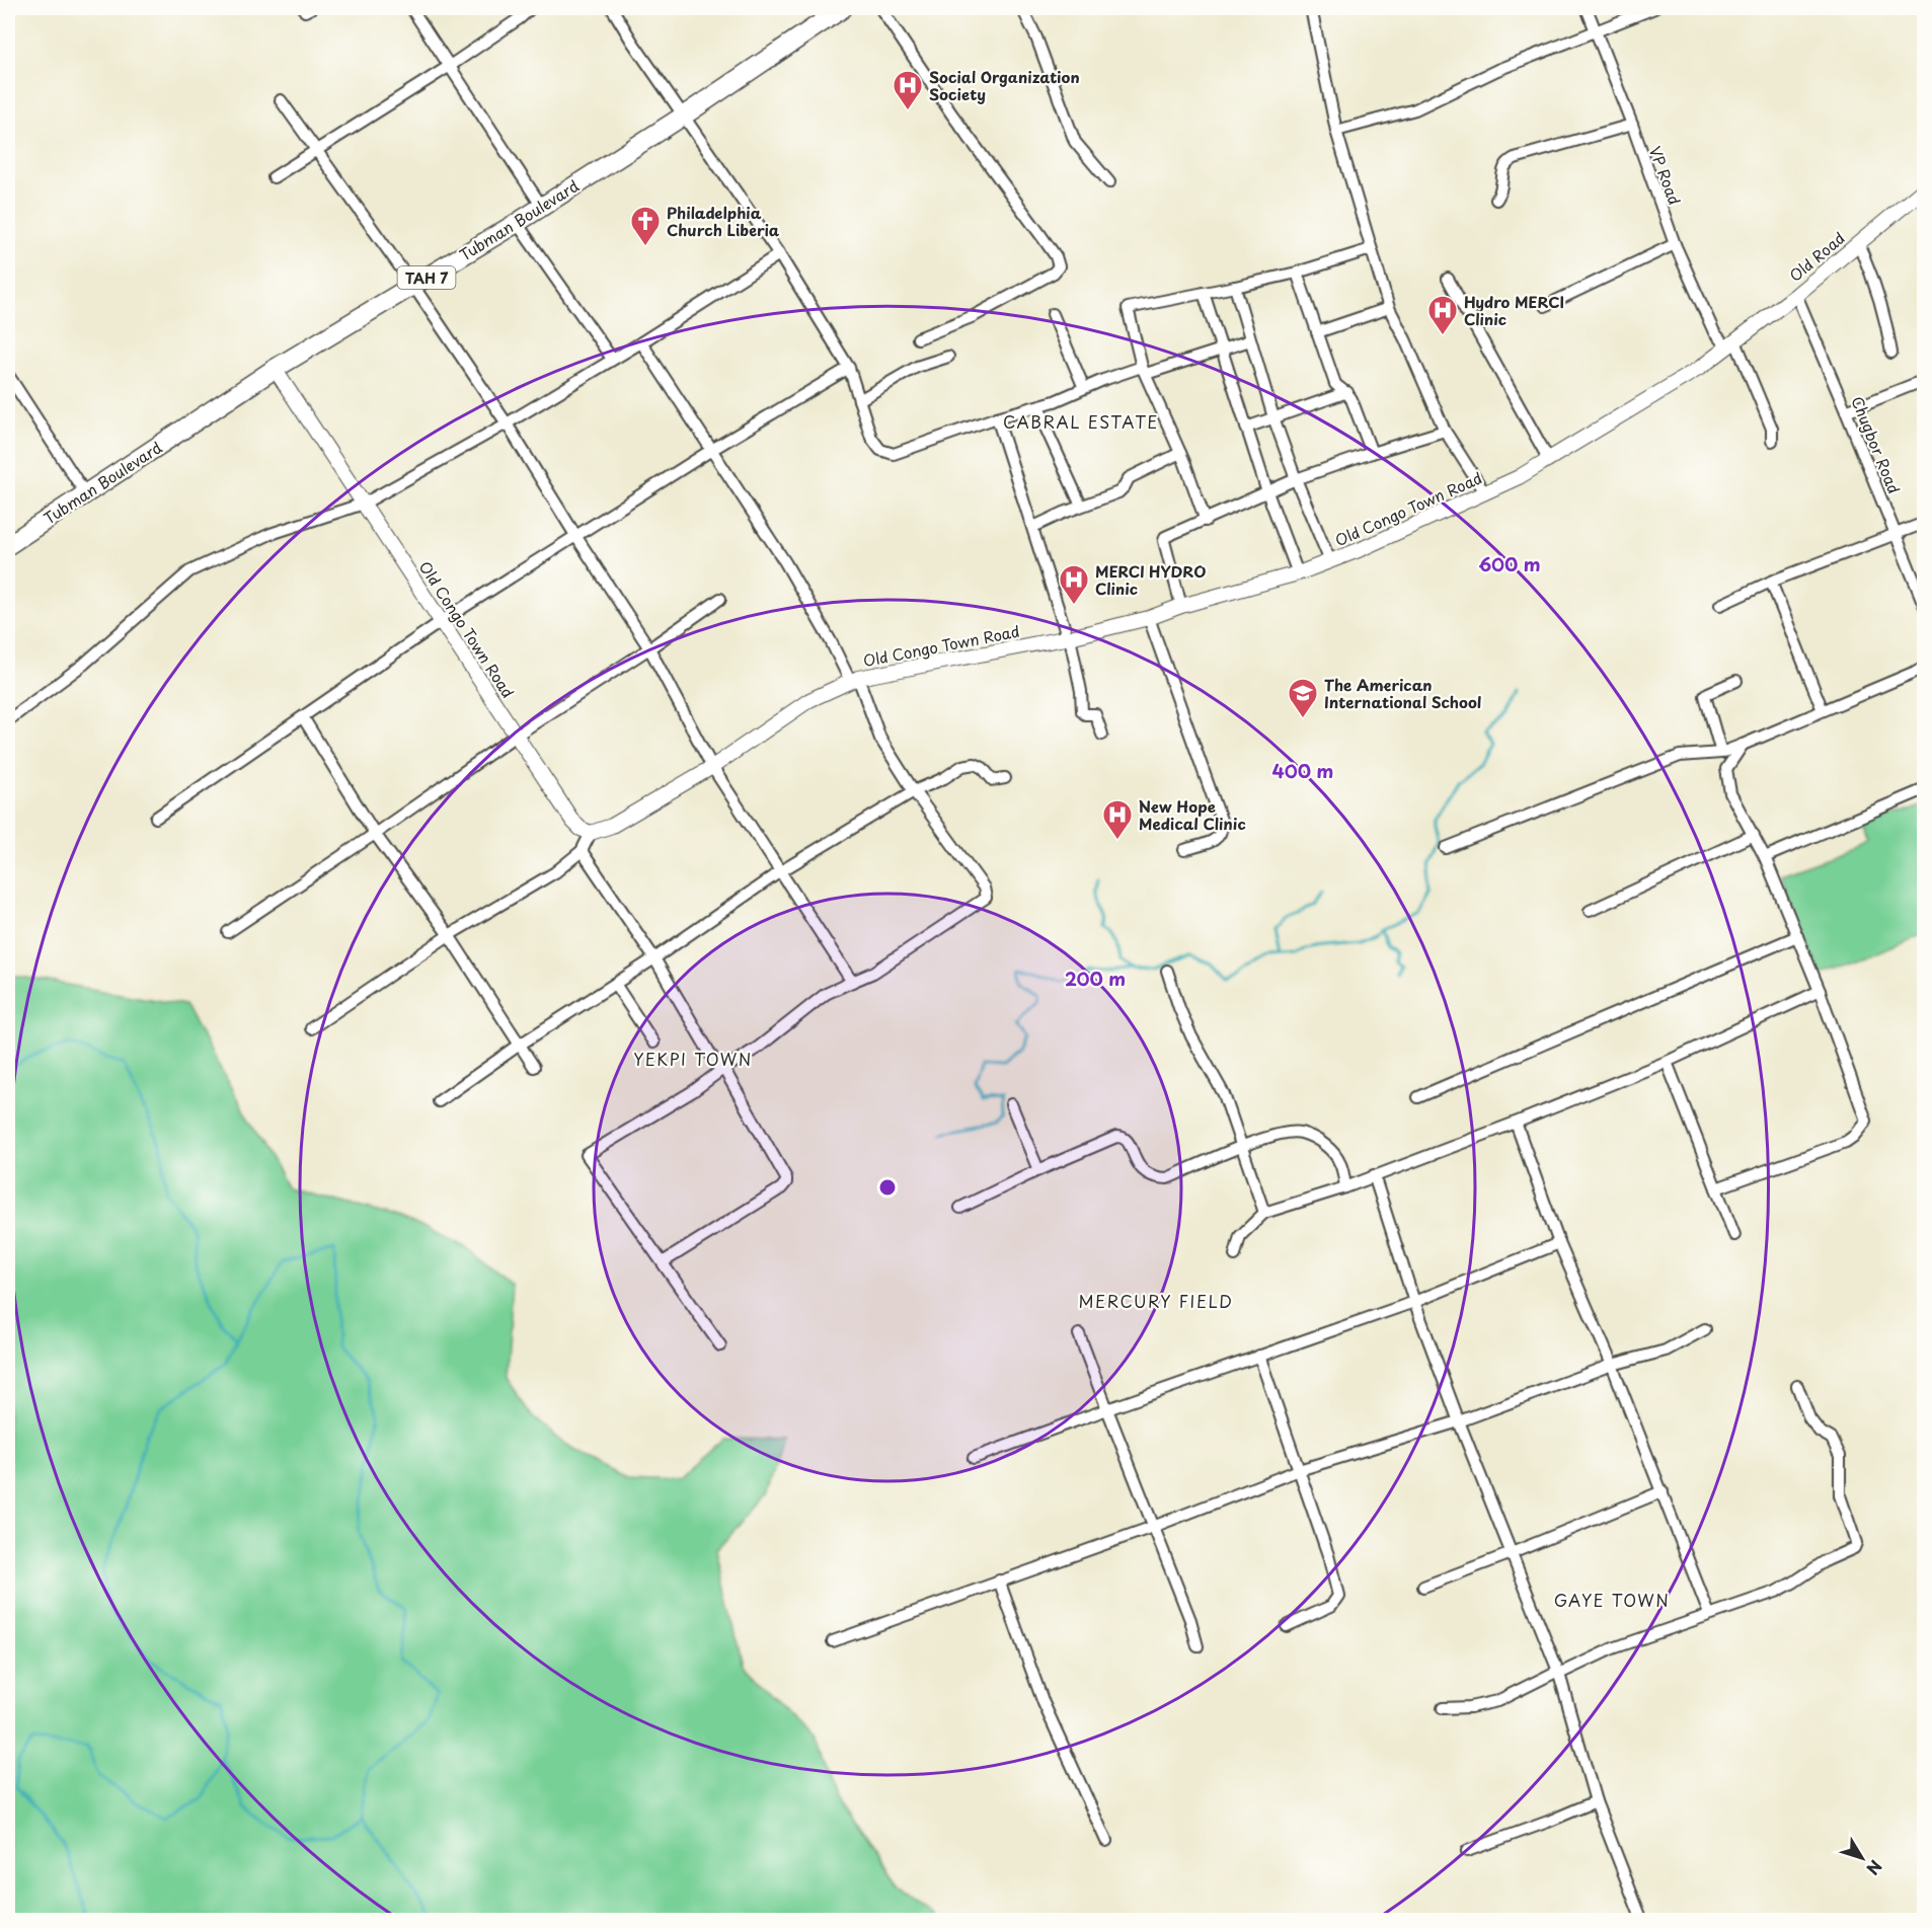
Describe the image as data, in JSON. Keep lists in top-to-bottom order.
{
  "streets": {
    "highway": ["Tubman Boulevard", "TAH 7"],
    "street": [
      "VP Road",
      "Old Road",
      "Chugbor Road",
      "Old Congo Town Road"
    ]
  },
  "crossings": [
    ["VP Road", "Old Road"],
    ["VP Road", "Old Congo Town Road"],
    ["Tubman Boulevard", "Old Congo Town Road"],
    ["Old Road", "Chugbor Road"],
    ["Old Road", "Old Congo Town Road"]
  ],
  "districts": [
    "CABRAL ESTATE",
    "YEKPI TOWN",
    "MERCURY FIELD",
    "GAYE TOWN"
  ],
  "places": {
    "hospital": [
      "Social Organization Society",
      "Hydro MERCI Clinic",
      "MERCI HYDRO Clinic",
      "New Hope Medical Clinic"
    ],
    "church": ["Philadelphia Church Liberia"],
    "school or university": ["The American International School"]
  },
  "north": "bottom right",
  "rings": ["600 m", "400 m", "200 m"]
}
